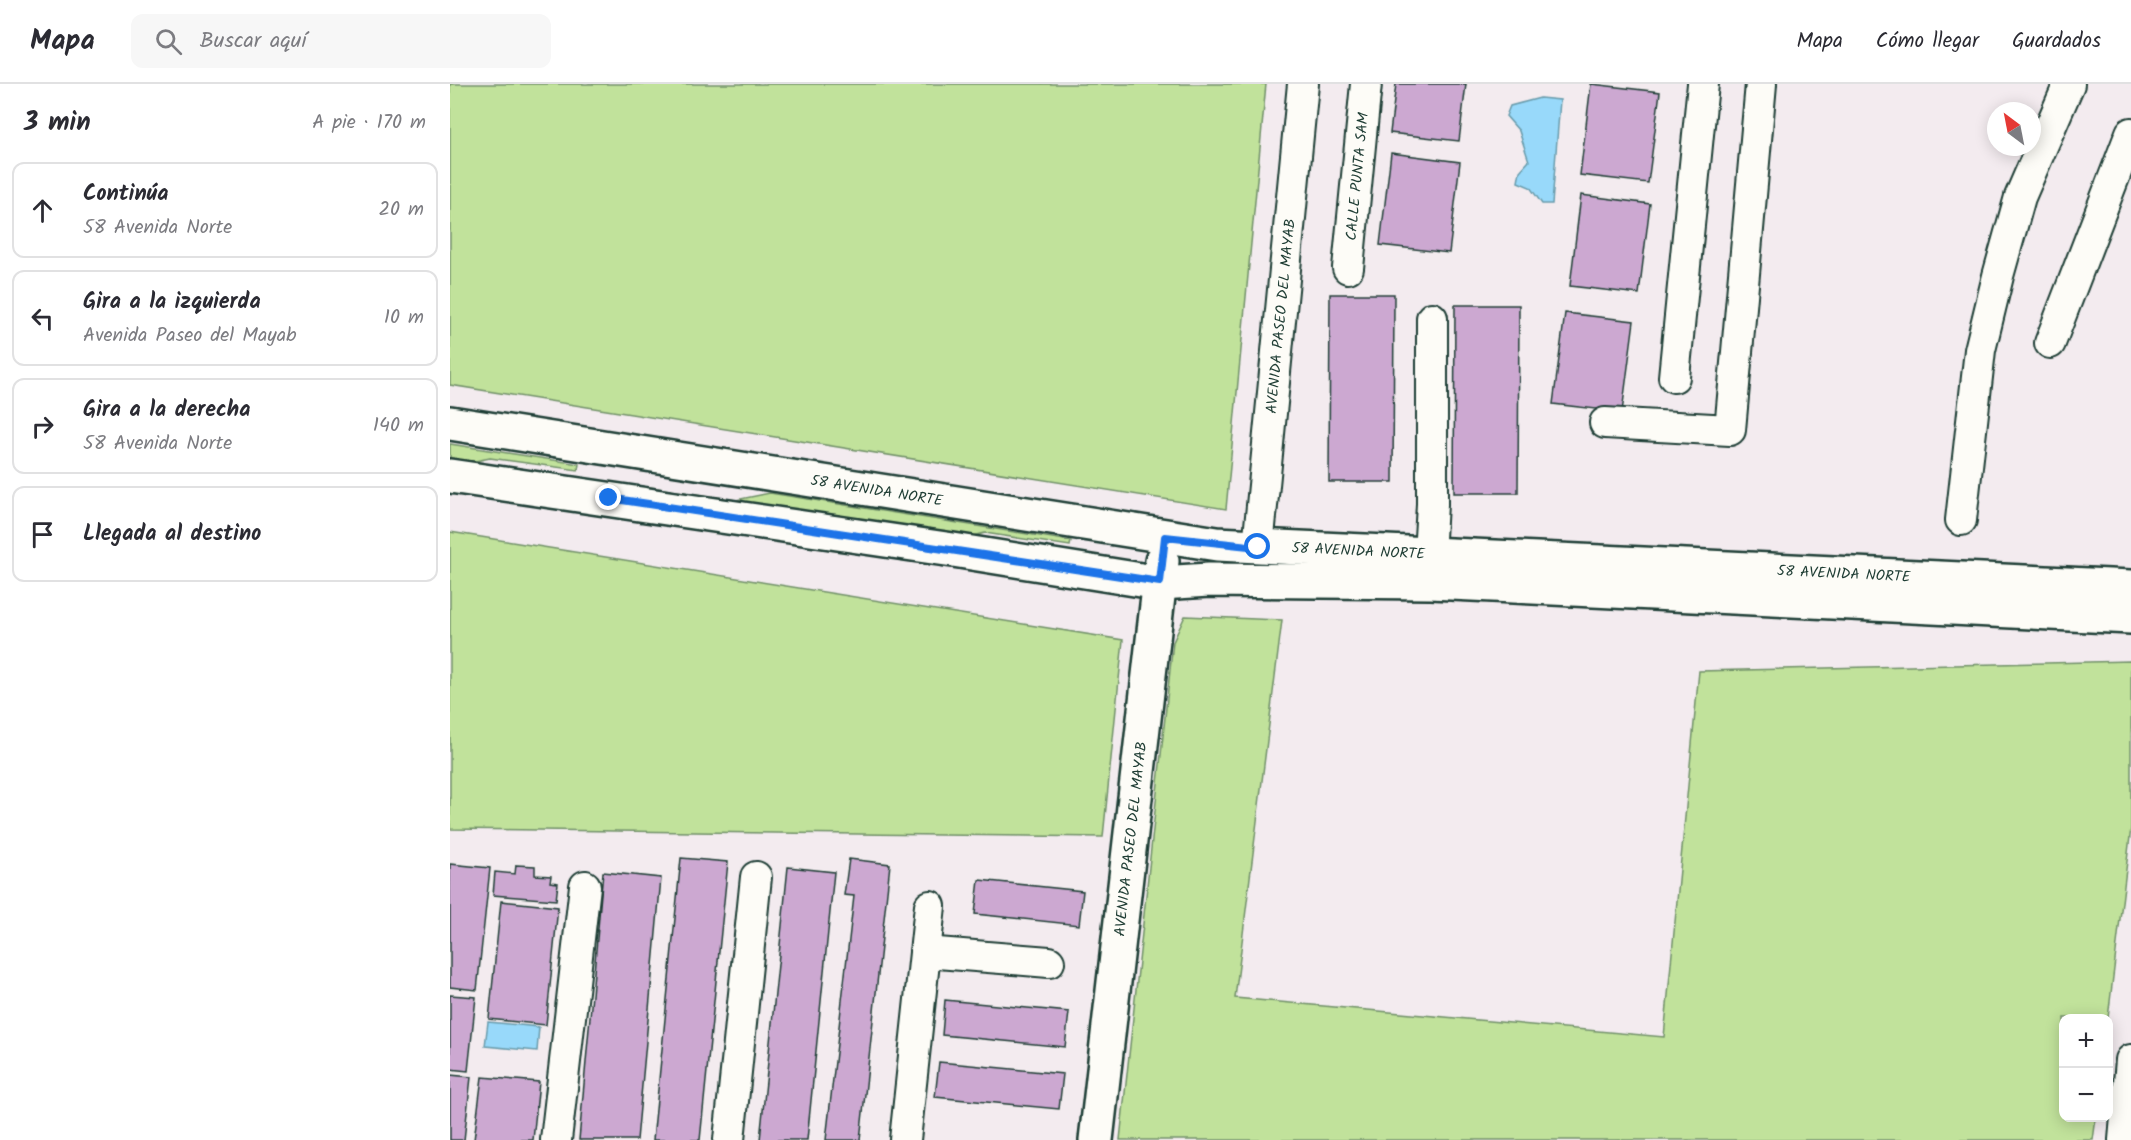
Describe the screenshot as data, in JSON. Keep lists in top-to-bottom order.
{
  "streets": {
    "main road": ["AVENIDA PASEO DEL MAYAB", "58 AVENIDA NORTE"],
    "street": ["CALLE PUNTA SAM"]
  },
  "crossings": [
    ["AVENIDA PASEO DEL MAYAB", "58 AVENIDA NORTE"]
  ],
  "north": "top left",
  "page": {
    "header": "Mapa",
    "search": "Buscar aquí",
    "nav": ["Mapa", "Cómo llegar", "Guardados"],
    "heading": ["3 min", "A pie · 170 m"],
    "list": [
      ["Continúa", "58 Avenida Norte", "20 m"],
      ["Gira a la izquierda", "Avenida Paseo del Mayab", "10 m"],
      ["Gira a la derecha", "58 Avenida Norte", "140 m"],
      "Llegada al destino"
    ],
    "map_buttons": ["+", "−"]
  }
}
